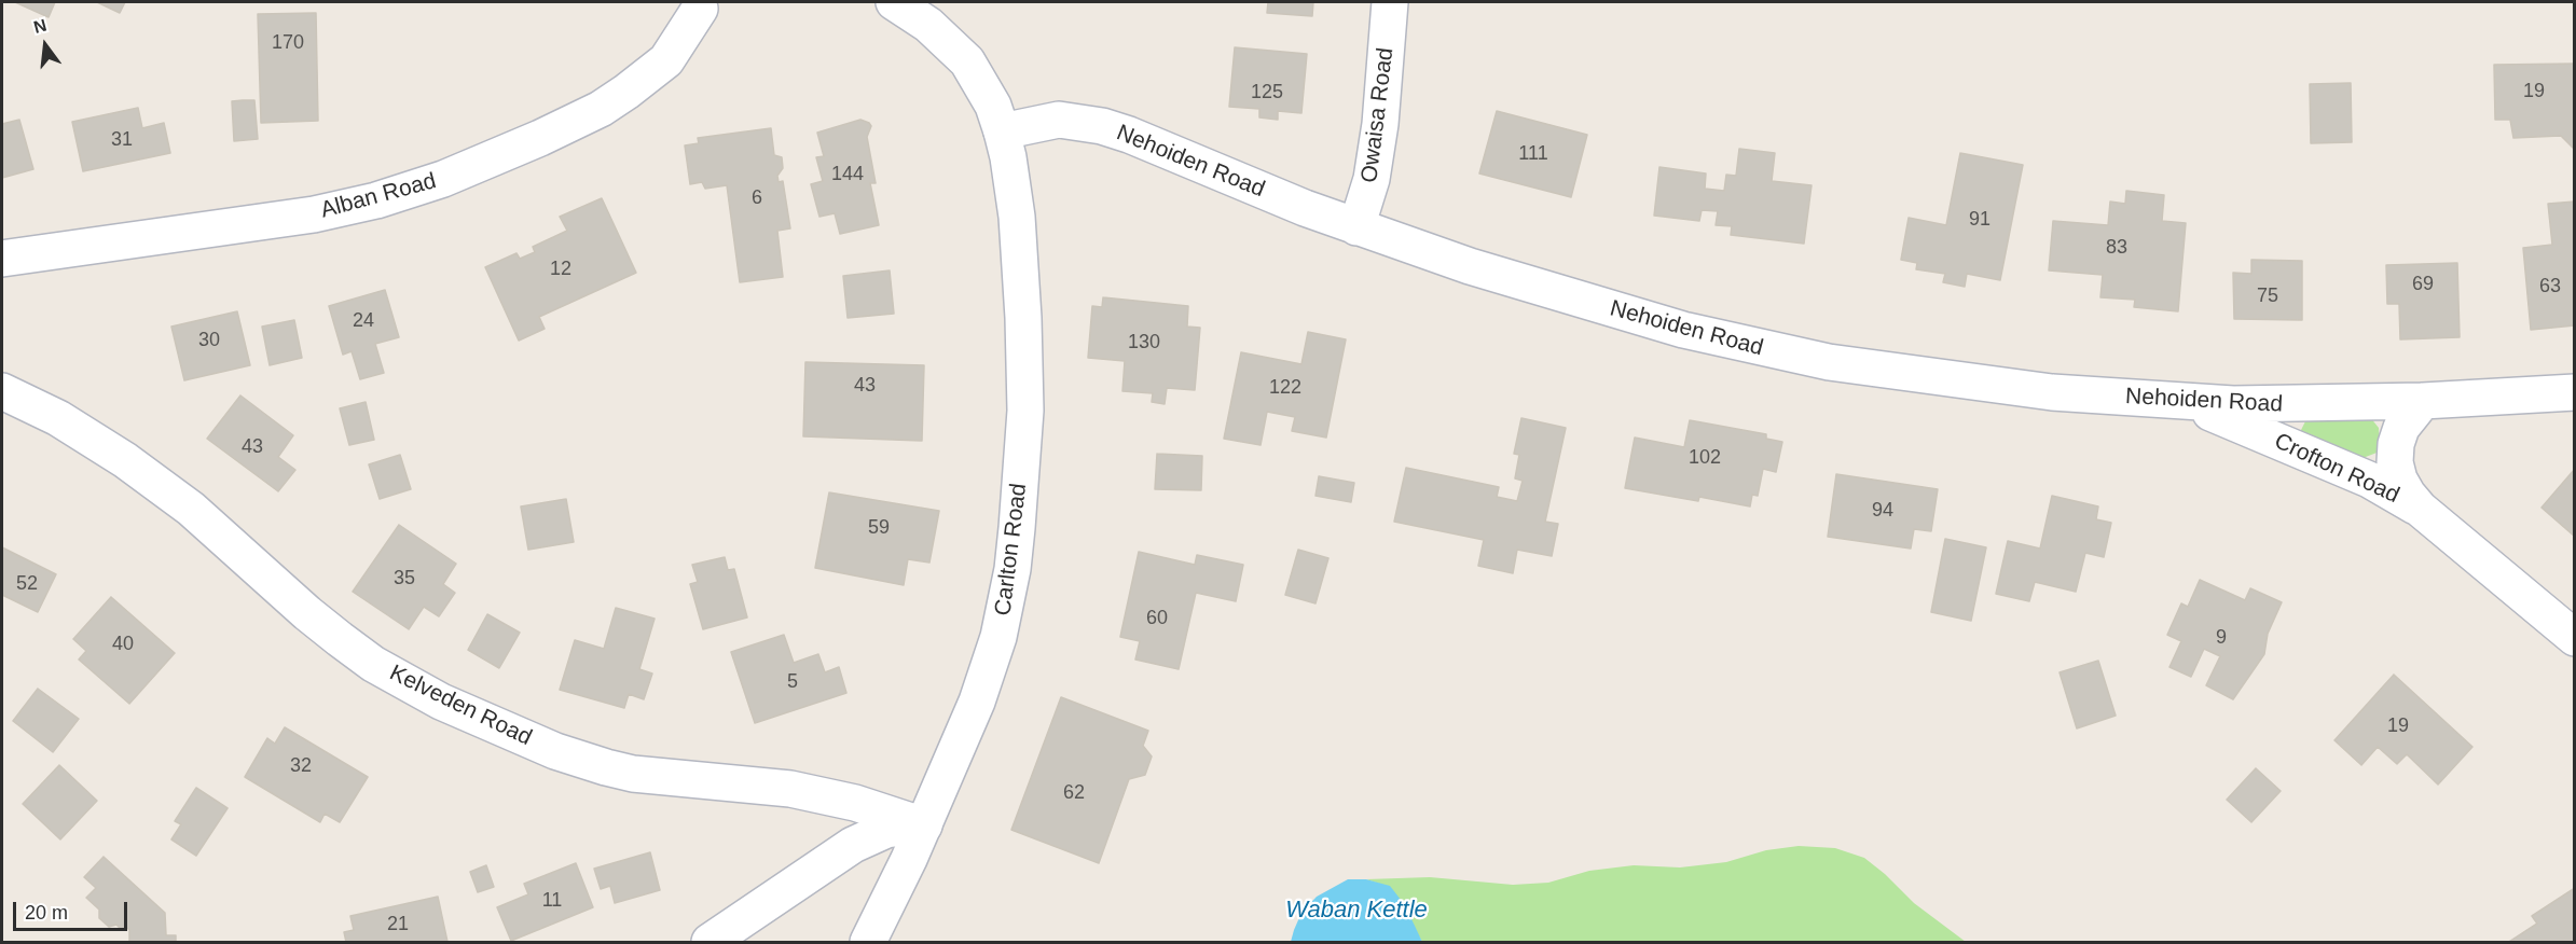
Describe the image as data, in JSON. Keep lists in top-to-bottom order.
{
  "streets": {
    "street": [
      "Owaisa Road",
      "Nehoiden Road",
      "Alban Road",
      "Crofton Road",
      "Carlton Road",
      "Kelveden Road"
    ]
  },
  "crossings": [
    ["Owaisa Road", "Nehoiden Road"],
    ["Nehoiden Road", "Crofton Road"],
    ["Nehoiden Road", "Carlton Road"],
    ["Carlton Road", "Kelveden Road"]
  ],
  "water": ["Waban Kettle"],
  "house_numbers": [
    "170",
    "19",
    "125",
    "31",
    "111",
    "144",
    "6",
    "91",
    "83",
    "12",
    "69",
    "63",
    "75",
    "24",
    "30",
    "130",
    "43",
    "122",
    "43",
    "102",
    "94",
    "59",
    "35",
    "52",
    "60",
    "9",
    "40",
    "5",
    "19",
    "32",
    "62",
    "11",
    "21"
  ],
  "scale_bar": "20 m",
  "north": "top"
}
